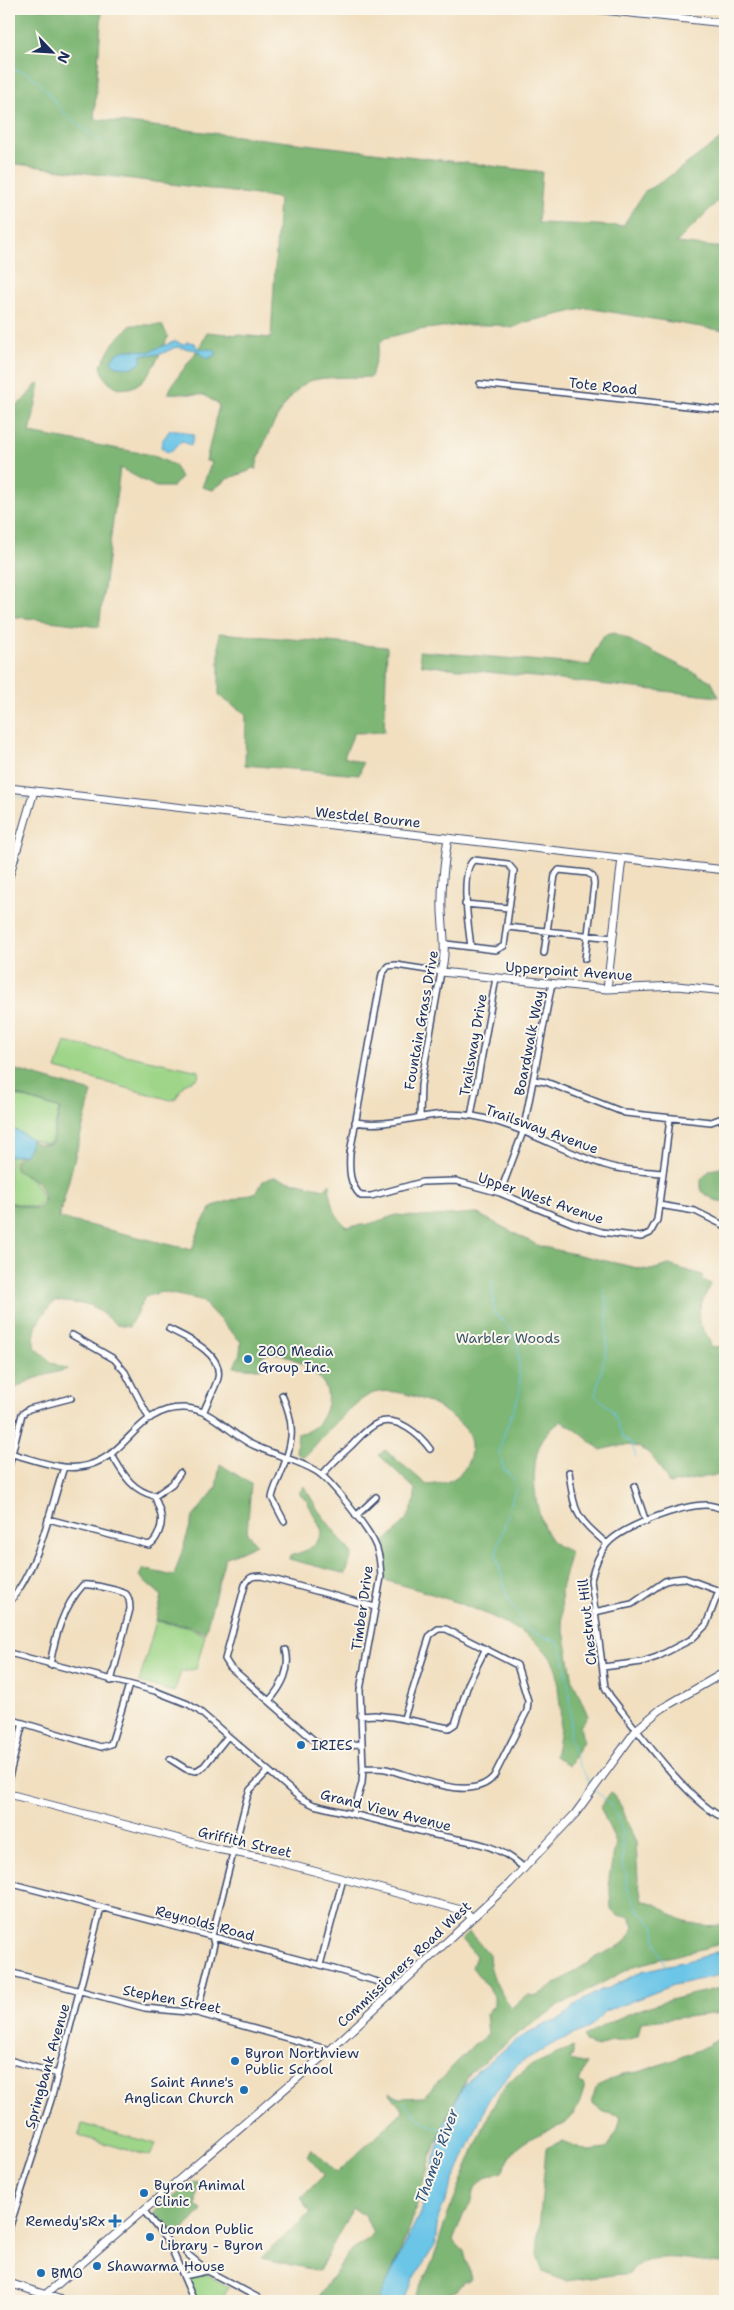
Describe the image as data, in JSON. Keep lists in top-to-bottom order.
{
  "streets": {
    "main road": [
      "Westdel Bourne",
      "Upperpoint Avenue",
      "Fountain Grass Drive",
      "Griffith Street",
      "Commissioners Road West"
    ],
    "street": [
      "Tote Road",
      "Boardwalk Way",
      "Trailsway Drive",
      "Trailsway Avenue",
      "Upper West Avenue",
      "Timber Drive",
      "Chestnut Hill",
      "Grand View Avenue",
      "Reynolds Road",
      "Stephen Street",
      "Springbank Avenue"
    ]
  },
  "crossings": [
    ["Westdel Bourne", "Fountain Grass Drive"],
    ["Upperpoint Avenue", "Fountain Grass Drive"],
    ["Upperpoint Avenue", "Boardwalk Way"],
    ["Upperpoint Avenue", "Trailsway Drive"],
    ["Upperpoint Avenue", "Upper West Avenue"],
    ["Fountain Grass Drive", "Trailsway Avenue"],
    ["Fountain Grass Drive", "Upper West Avenue"],
    ["Boardwalk Way", "Trailsway Avenue"],
    ["Boardwalk Way", "Upper West Avenue"],
    ["Trailsway Drive", "Trailsway Avenue"],
    ["Trailsway Avenue", "Upper West Avenue"],
    ["Timber Drive", "Grand View Avenue"],
    ["Chestnut Hill", "Commissioners Road West"],
    ["Grand View Avenue", "Commissioners Road West"],
    ["Griffith Street", "Commissioners Road West"],
    ["Reynolds Road", "Commissioners Road West"],
    ["Reynolds Road", "Springbank Avenue"],
    ["Commissioners Road West", "Stephen Street"],
    ["Stephen Street", "Springbank Avenue"]
  ],
  "water": ["Thames River"],
  "parks": ["Warbler Woods"],
  "places": {
    "other": [
      "ZOO Media Group Inc.",
      "IRIES",
      "Byron Northview Public School",
      "Saint Anne's Anglican Church",
      "Byron Animal Clinic",
      "London Public Library - Byron",
      "Shawarma House",
      "BMO"
    ],
    "health": ["Remedy'sRx"]
  },
  "north": "bottom right"
}
